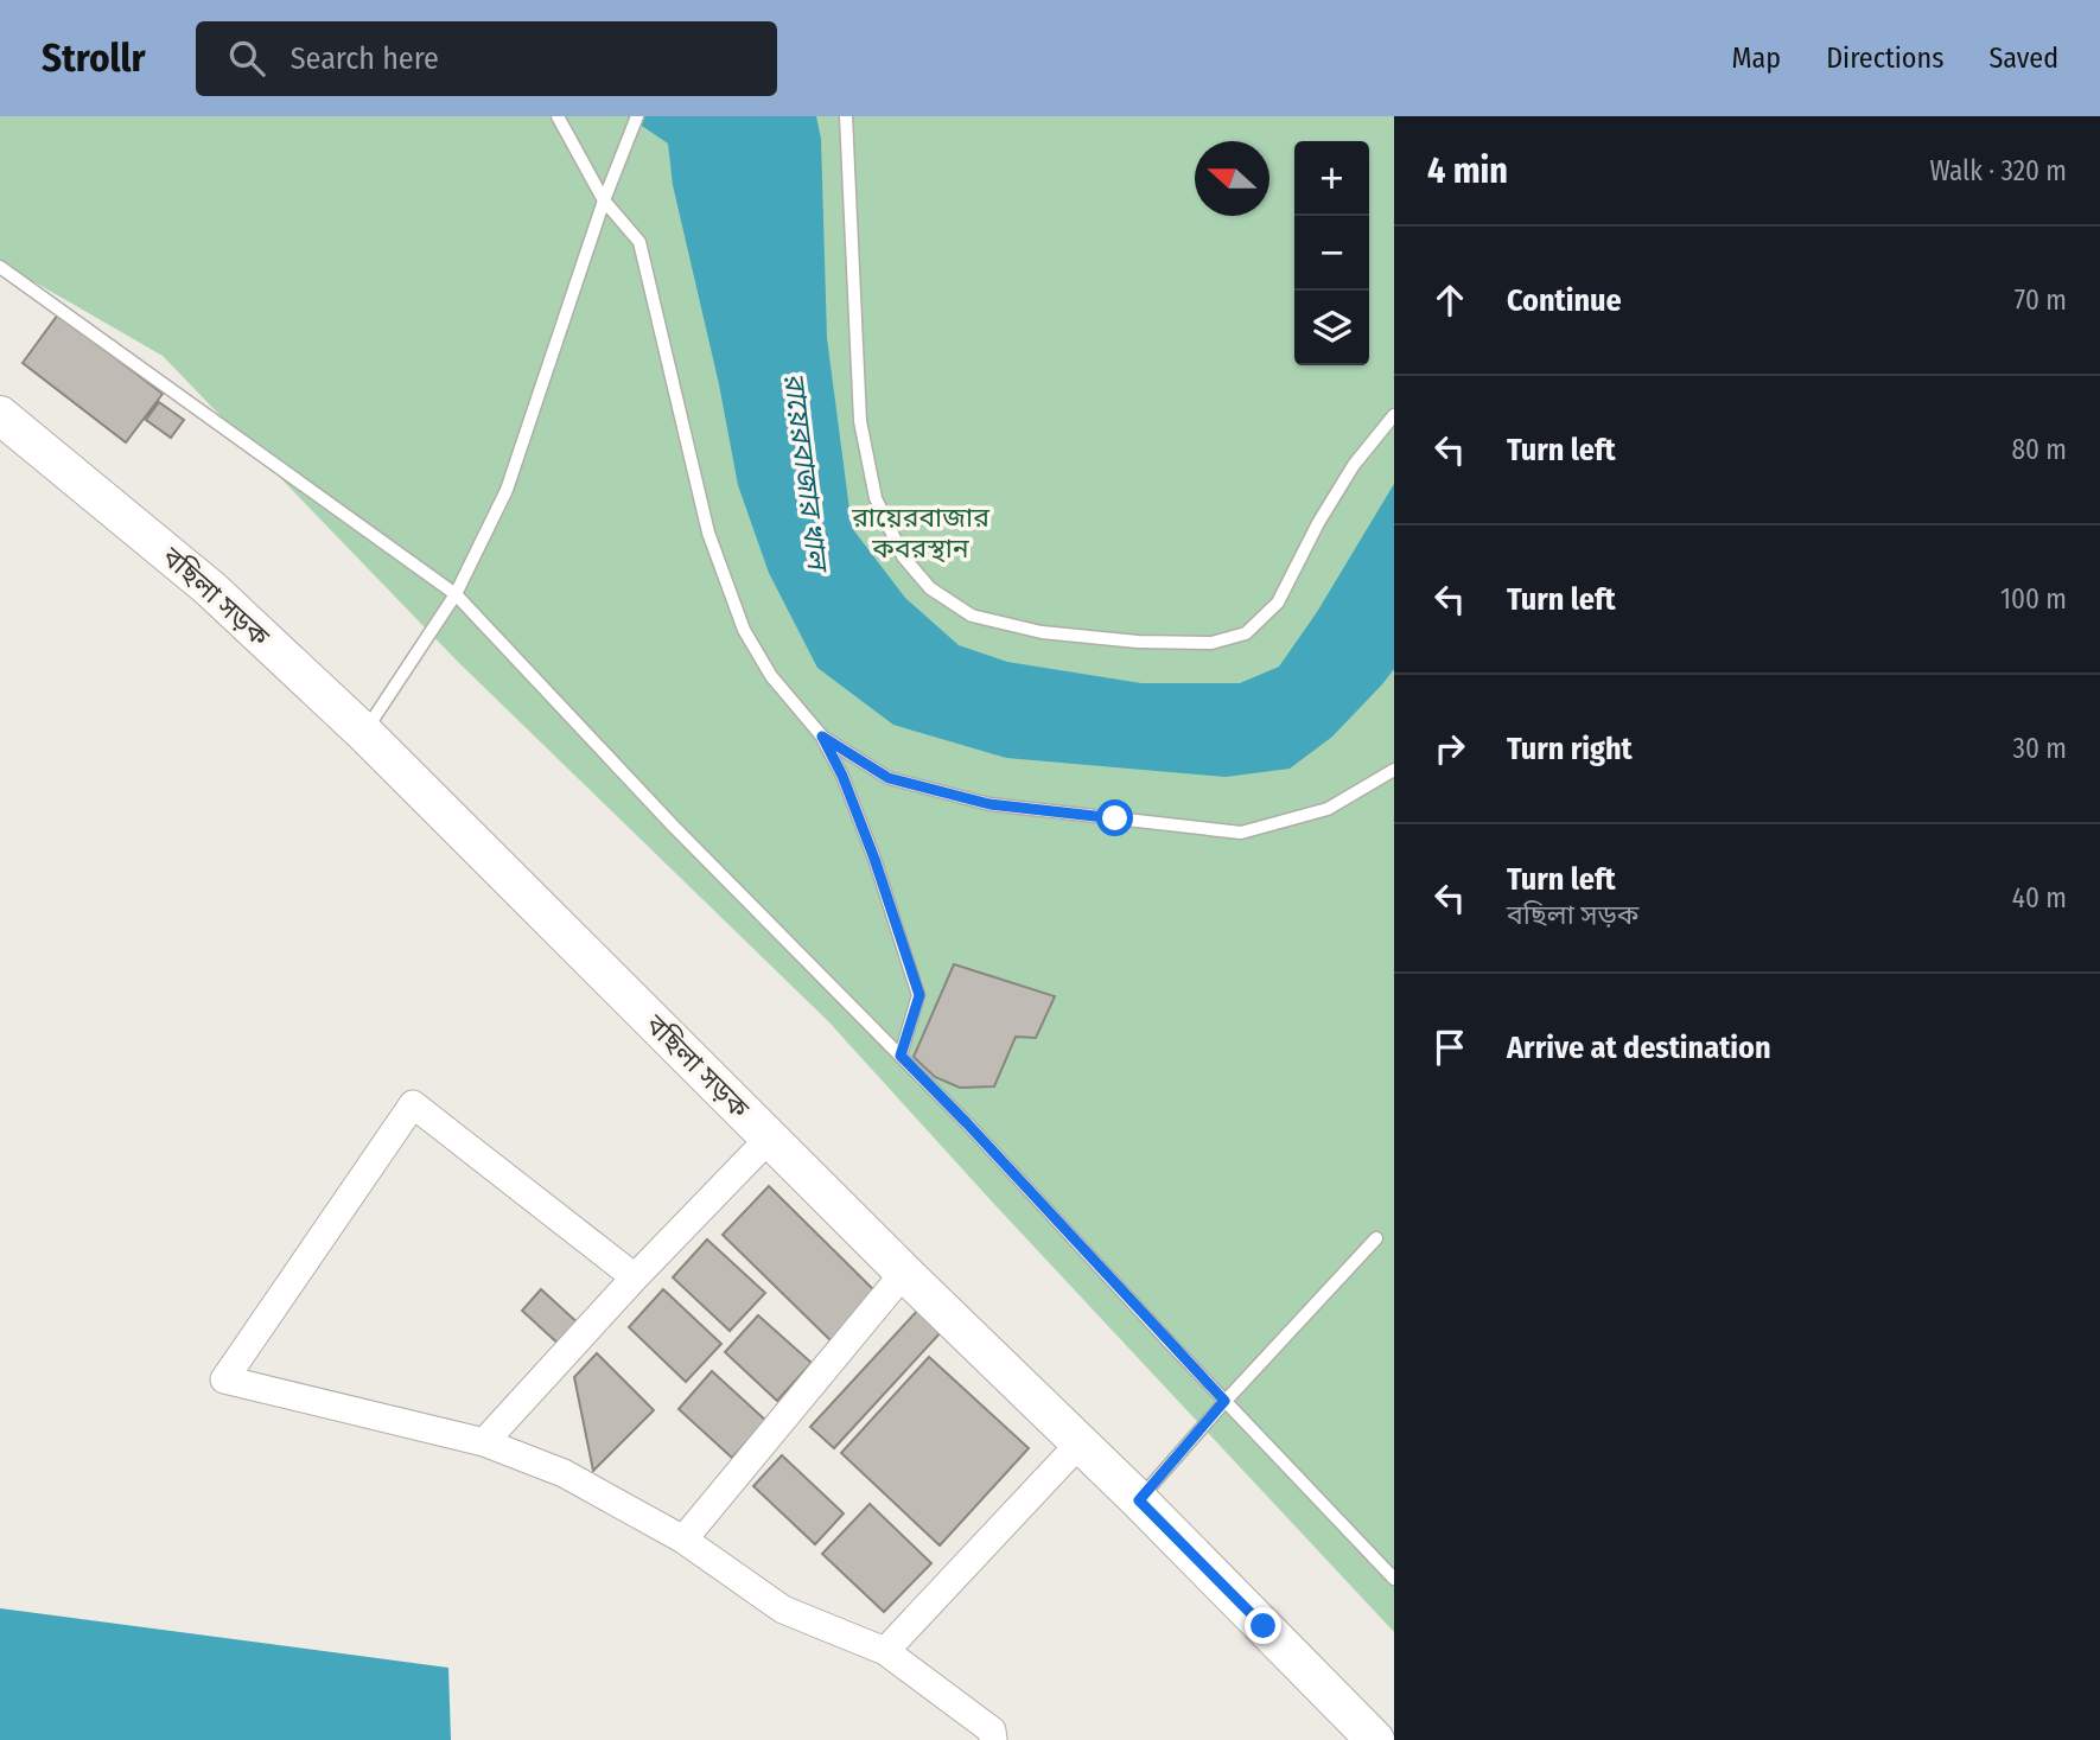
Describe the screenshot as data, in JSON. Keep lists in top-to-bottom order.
{
  "streets": {
    "main road": ["বছিলা সড়ক"]
  },
  "water": ["রায়েরবাজার খাল"],
  "parks": ["রায়েরবাজার কবরস্থান"],
  "north": "left",
  "page": {
    "header": "Strollr",
    "search": "Search here",
    "nav": ["Map", "Directions", "Saved"],
    "heading": ["4 min", "Walk · 320 m"],
    "map_buttons": ["+", "−"],
    "list": [
      ["Continue", "70 m"],
      ["Turn left", "80 m"],
      ["Turn left", "100 m"],
      ["Turn right", "30 m"],
      ["Turn left", "বছিলা সড়ক", "40 m"],
      "Arrive at destination"
    ]
  }
}
